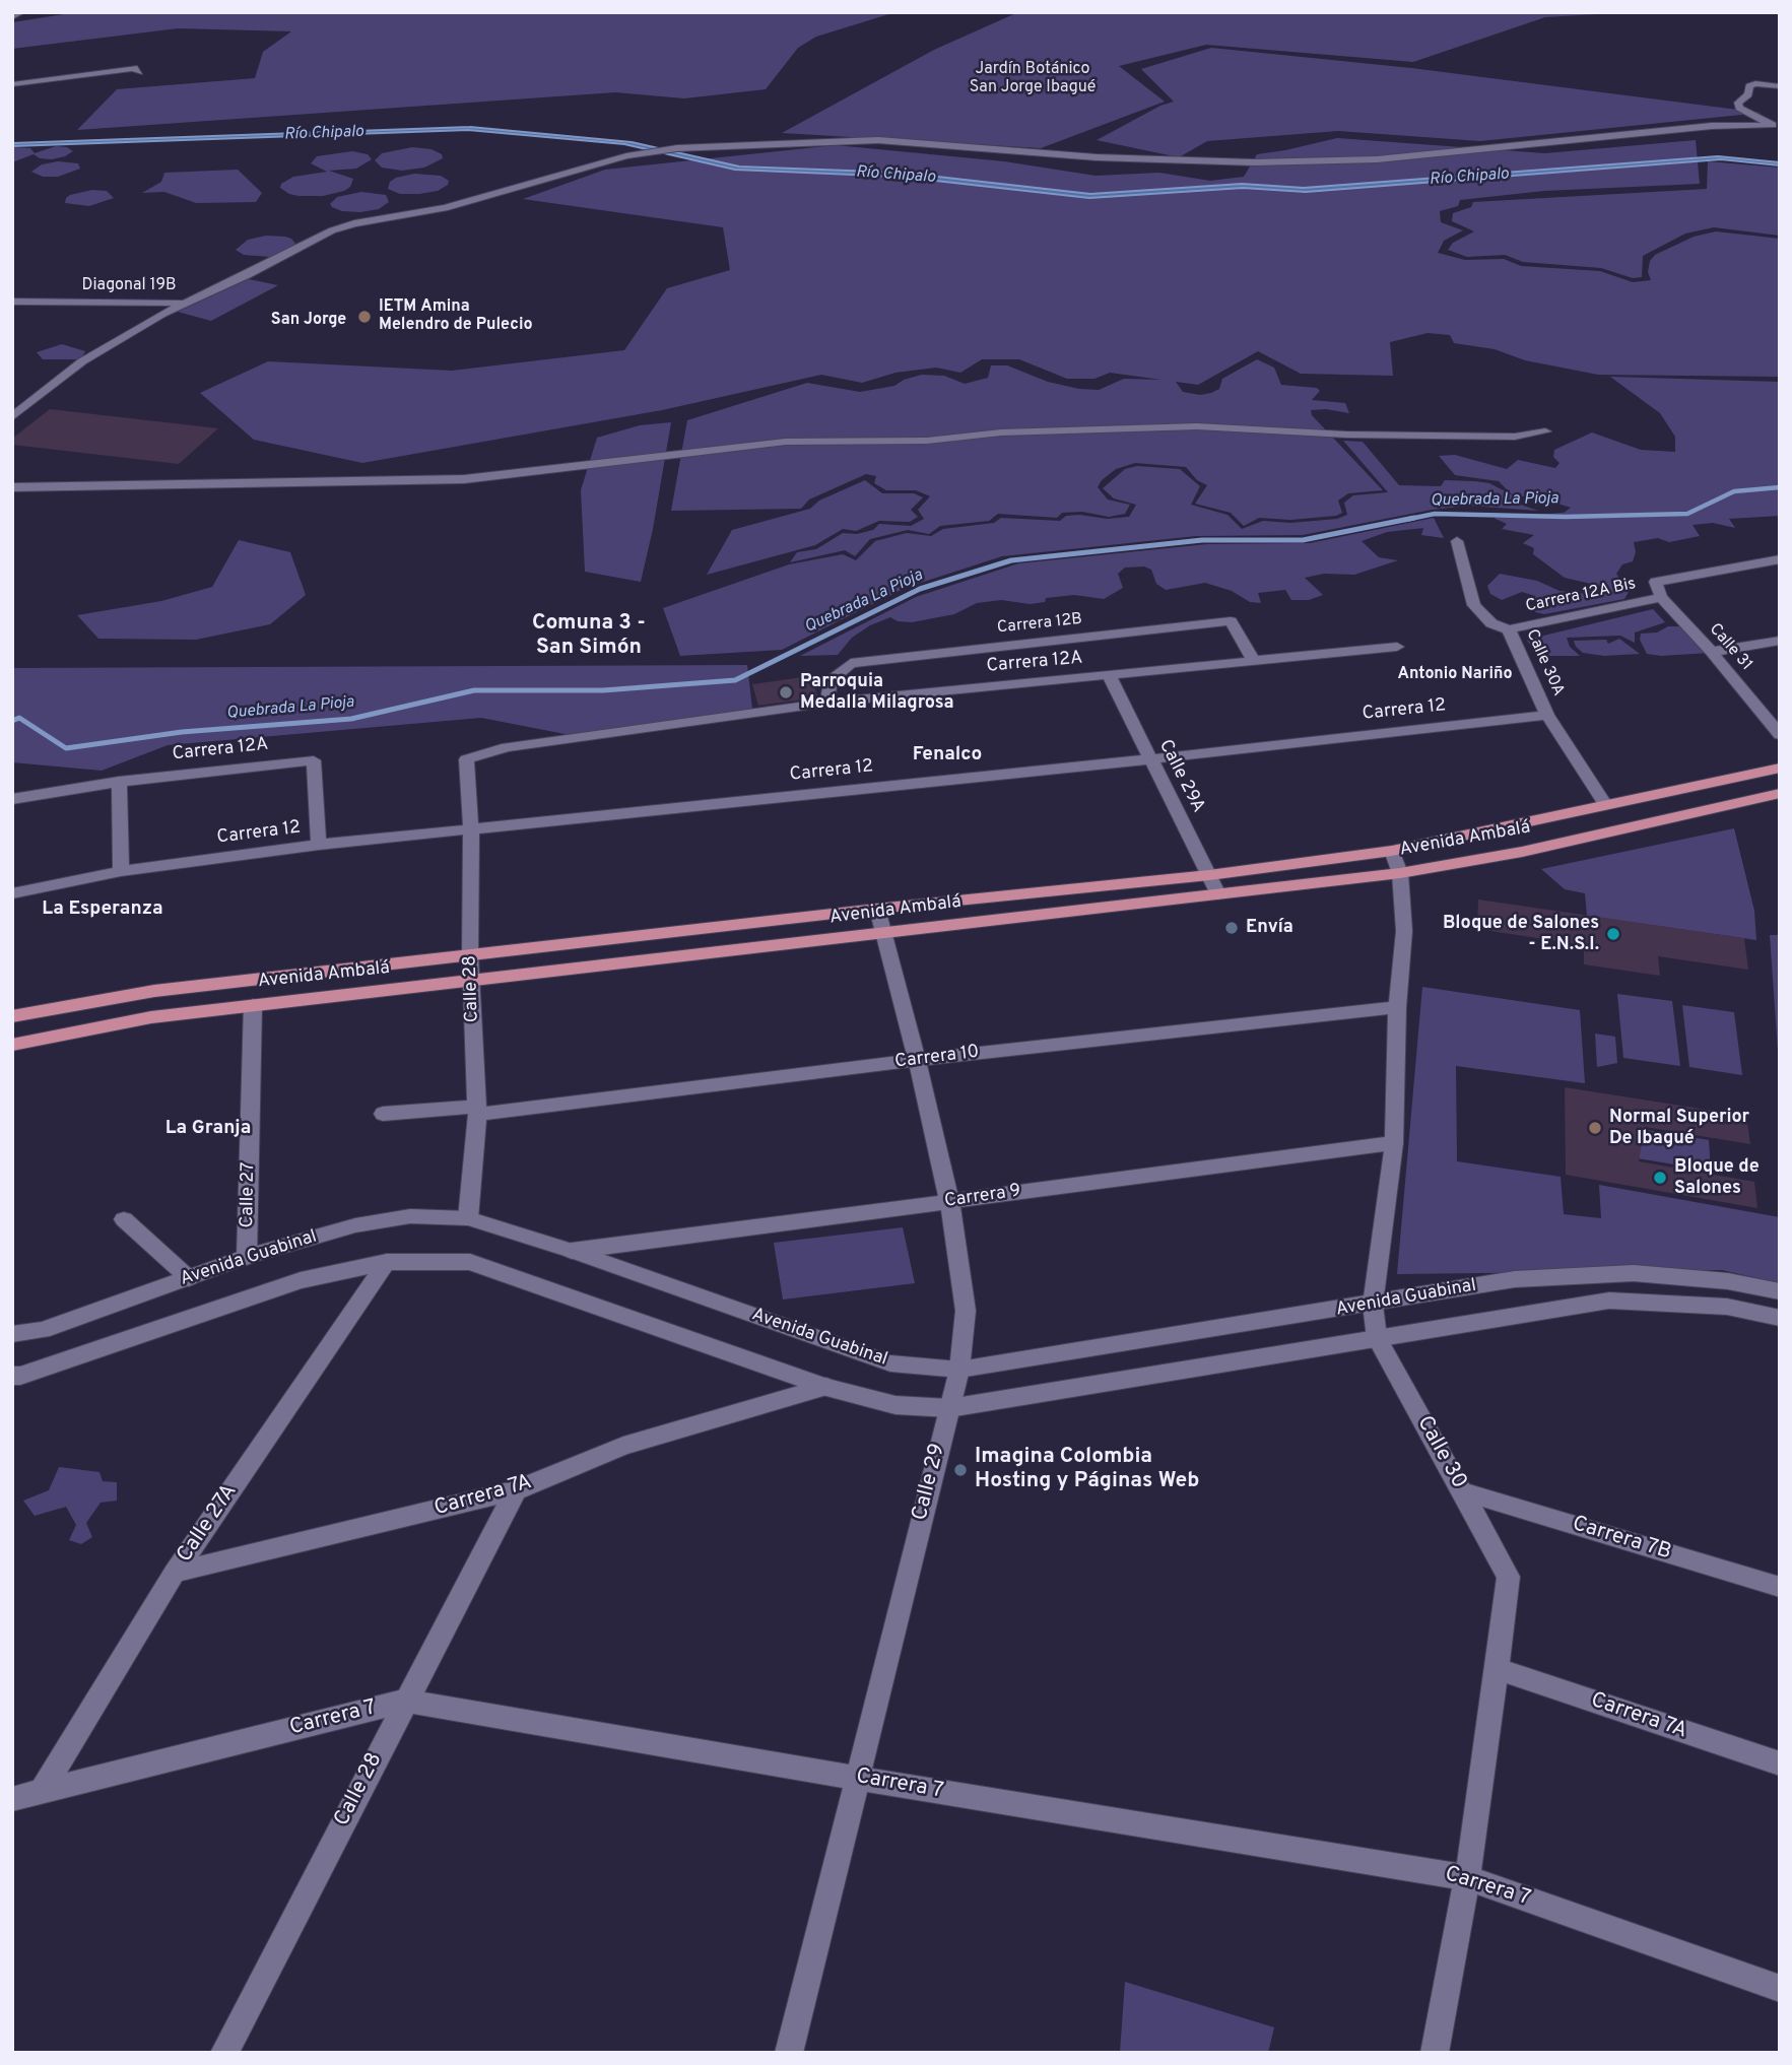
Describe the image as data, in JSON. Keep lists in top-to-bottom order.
{
  "streets": {
    "main road": ["Avenida Ambalá"],
    "street": [
      "Diagonal 19B",
      "Carrera 12A Bis",
      "Carrera 12B",
      "Calle 31",
      "Carrera 12A",
      "Calle 30A",
      "Carrera 12",
      "Calle 29A",
      "Calle 28",
      "Carrera 10",
      "Calle 27",
      "Carrera 9",
      "Avenida Guabinal",
      "Calle 30",
      "Calle 29",
      "Carrera 7A",
      "Calle 27A",
      "Carrera 7B",
      "Carrera 7"
    ]
  },
  "crossings": [
    ["Carrera 12A Bis", "Calle 31"],
    ["Carrera 12A Bis", "Calle 30A"],
    ["Carrera 12B", "Carrera 12A"],
    ["Carrera 12A", "Carrera 12"],
    ["Carrera 12A", "Calle 29A"],
    ["Carrera 12A", "Calle 28"],
    ["Calle 30A", "Carrera 12"],
    ["Calle 30A", "Avenida Ambalá"],
    ["Carrera 12", "Calle 29A"],
    ["Carrera 12", "Calle 28"],
    ["Calle 29A", "Avenida Ambalá"],
    ["Avenida Ambalá", "Calle 28"],
    ["Avenida Ambalá", "Calle 27"],
    ["Avenida Ambalá", "Calle 30"],
    ["Avenida Ambalá", "Calle 29"],
    ["Calle 28", "Carrera 10"],
    ["Calle 28", "Avenida Guabinal"],
    ["Calle 28", "Carrera 7A"],
    ["Calle 28", "Carrera 7"],
    ["Carrera 10", "Calle 30"],
    ["Carrera 10", "Calle 29"],
    ["Calle 27", "Avenida Guabinal"],
    ["Carrera 9", "Avenida Guabinal"],
    ["Carrera 9", "Calle 30"],
    ["Carrera 9", "Calle 29"],
    ["Avenida Guabinal", "Calle 30"],
    ["Avenida Guabinal", "Calle 29"],
    ["Avenida Guabinal", "Carrera 7A"],
    ["Avenida Guabinal", "Calle 27A"],
    ["Calle 30", "Carrera 7A"],
    ["Calle 30", "Carrera 7B"],
    ["Calle 30", "Carrera 7"],
    ["Calle 29", "Carrera 7"],
    ["Carrera 7A", "Calle 27A"],
    ["Calle 27A", "Carrera 7"]
  ],
  "districts": [
    "San Jorge",
    "Comuna 3 - San Simón",
    "Antonio Nariño",
    "Fenalco",
    "La Esperanza",
    "La Granja"
  ],
  "water": ["Río Chipalo", "Quebrada La Pioja"],
  "parks": ["Jardín Botánico San Jorge Ibagué"],
  "places": [
    "IETM Amina Melendro de Pulecio",
    "Parroquia Medalla Milagrosa",
    "Envía",
    "Bloque de Salones - E.N.S.I.",
    "Normal Superior De Ibagué",
    "Bloque de Salones",
    "Imagina Colombia Hosting y Páginas Web"
  ]
}
